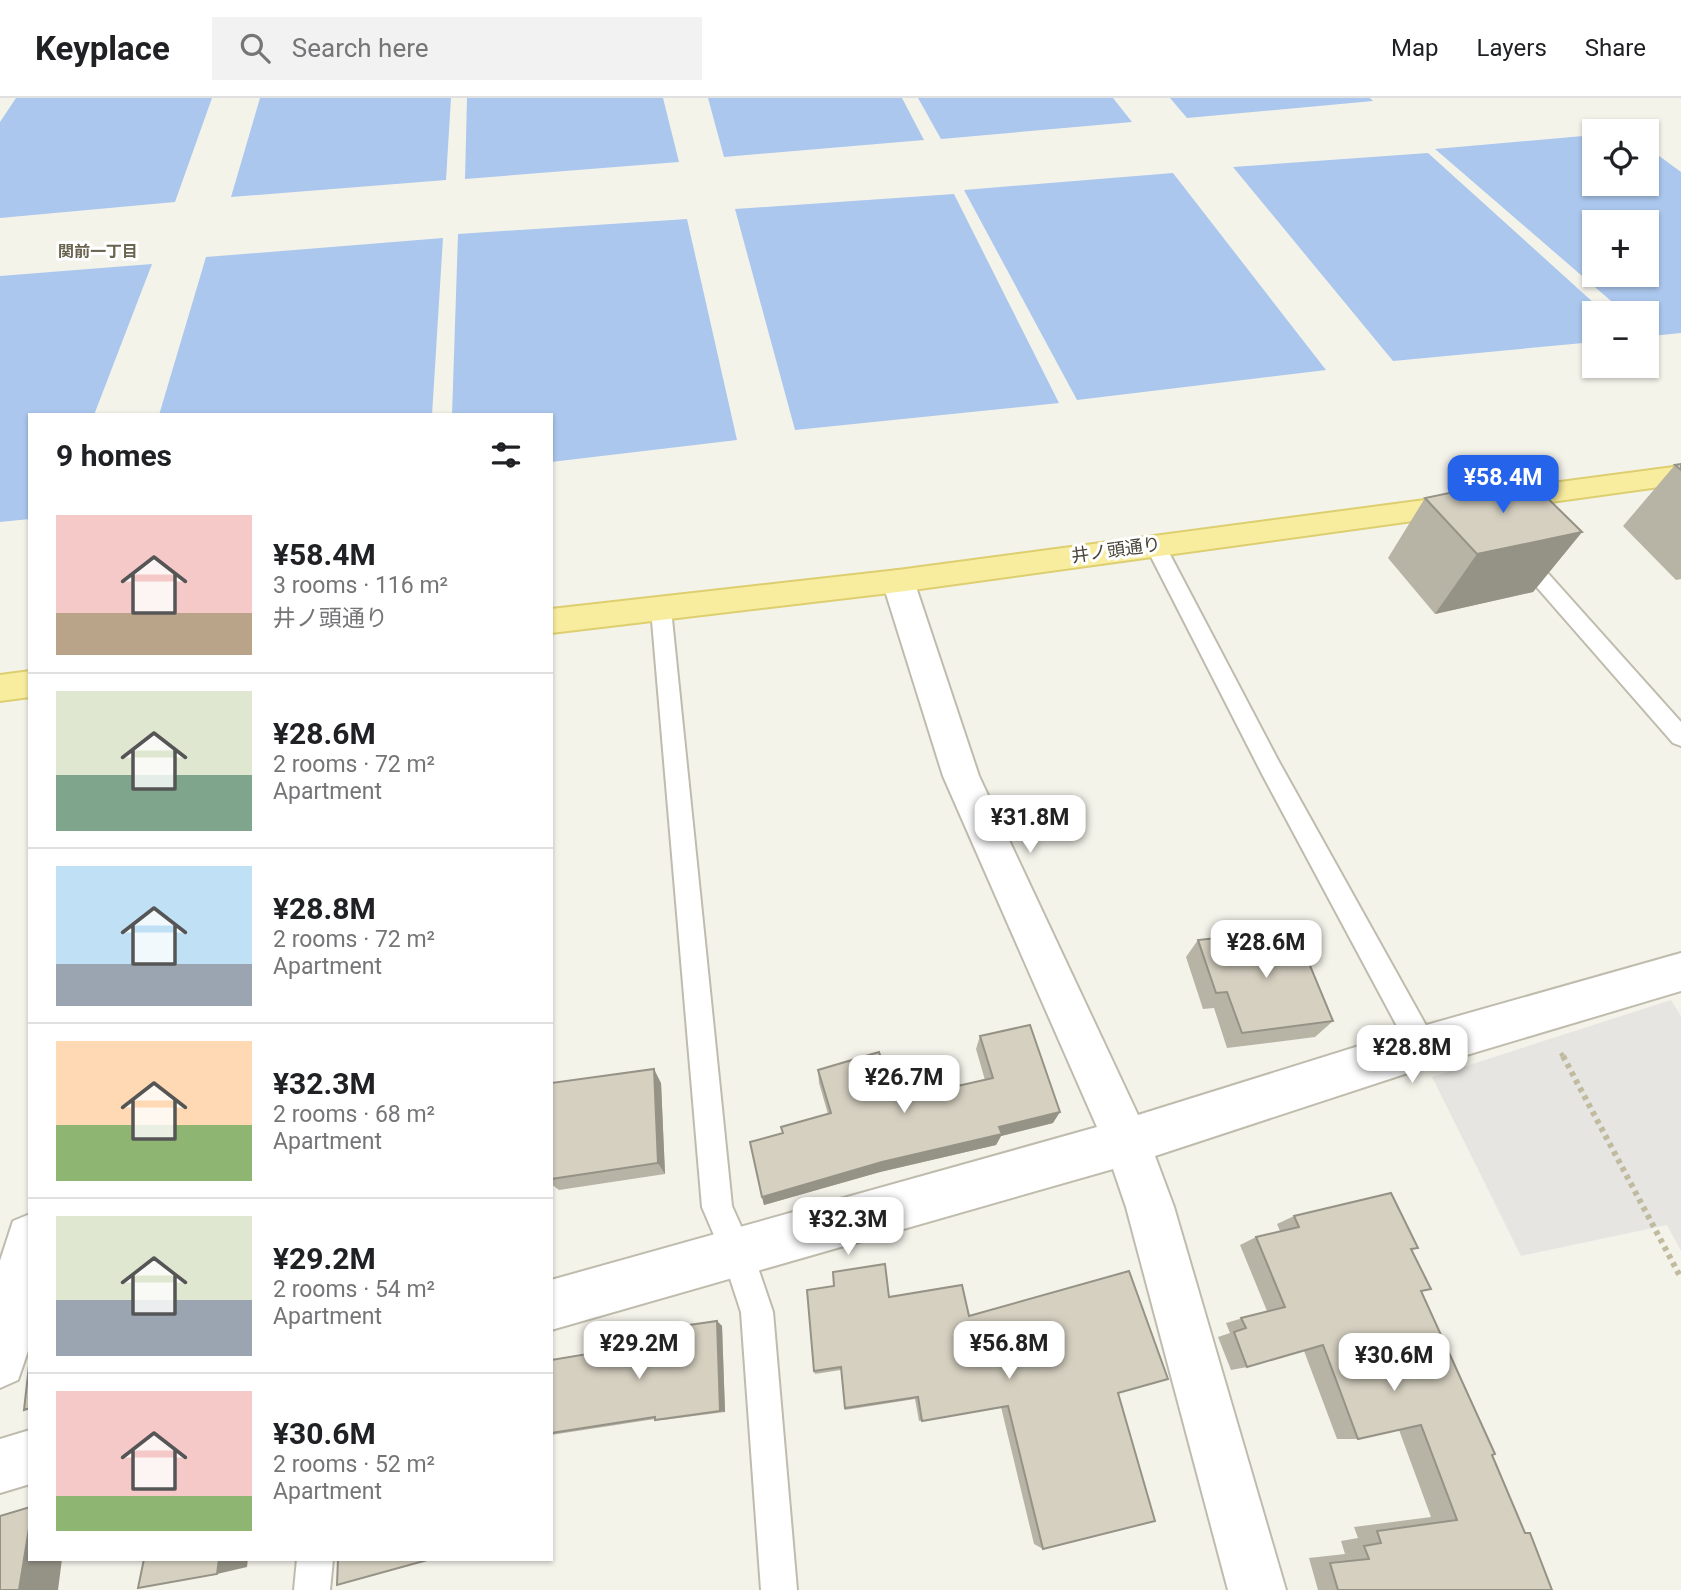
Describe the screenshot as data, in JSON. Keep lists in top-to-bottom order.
{
  "streets": {
    "main road": ["井ノ頭通り"]
  },
  "districts": ["関前一丁目"],
  "page": {
    "header": "Keyplace",
    "search": "Search here",
    "nav": ["Map", "Layers", "Share"],
    "map_buttons": ["+", "−"],
    "heading": "9 homes",
    "price": [
      "¥58.4M",
      "¥31.8M",
      "¥28.6M",
      "¥28.8M",
      "¥26.7M",
      "¥32.3M",
      "¥29.2M",
      "¥56.8M",
      "¥30.6M"
    ],
    "list": [
      {
        "name": "¥58.4M",
        "note": "3 rooms · 116 m² · 井ノ頭通り"
      },
      {
        "name": "¥28.6M",
        "note": "2 rooms · 72 m² · Apartment"
      },
      {
        "name": "¥28.8M",
        "note": "2 rooms · 72 m² · Apartment"
      },
      {
        "name": "¥32.3M",
        "note": "2 rooms · 68 m² · Apartment"
      },
      {
        "name": "¥29.2M",
        "note": "2 rooms · 54 m² · Apartment"
      },
      {
        "name": "¥30.6M",
        "note": "2 rooms · 52 m² · Apartment"
      }
    ]
  }
}
